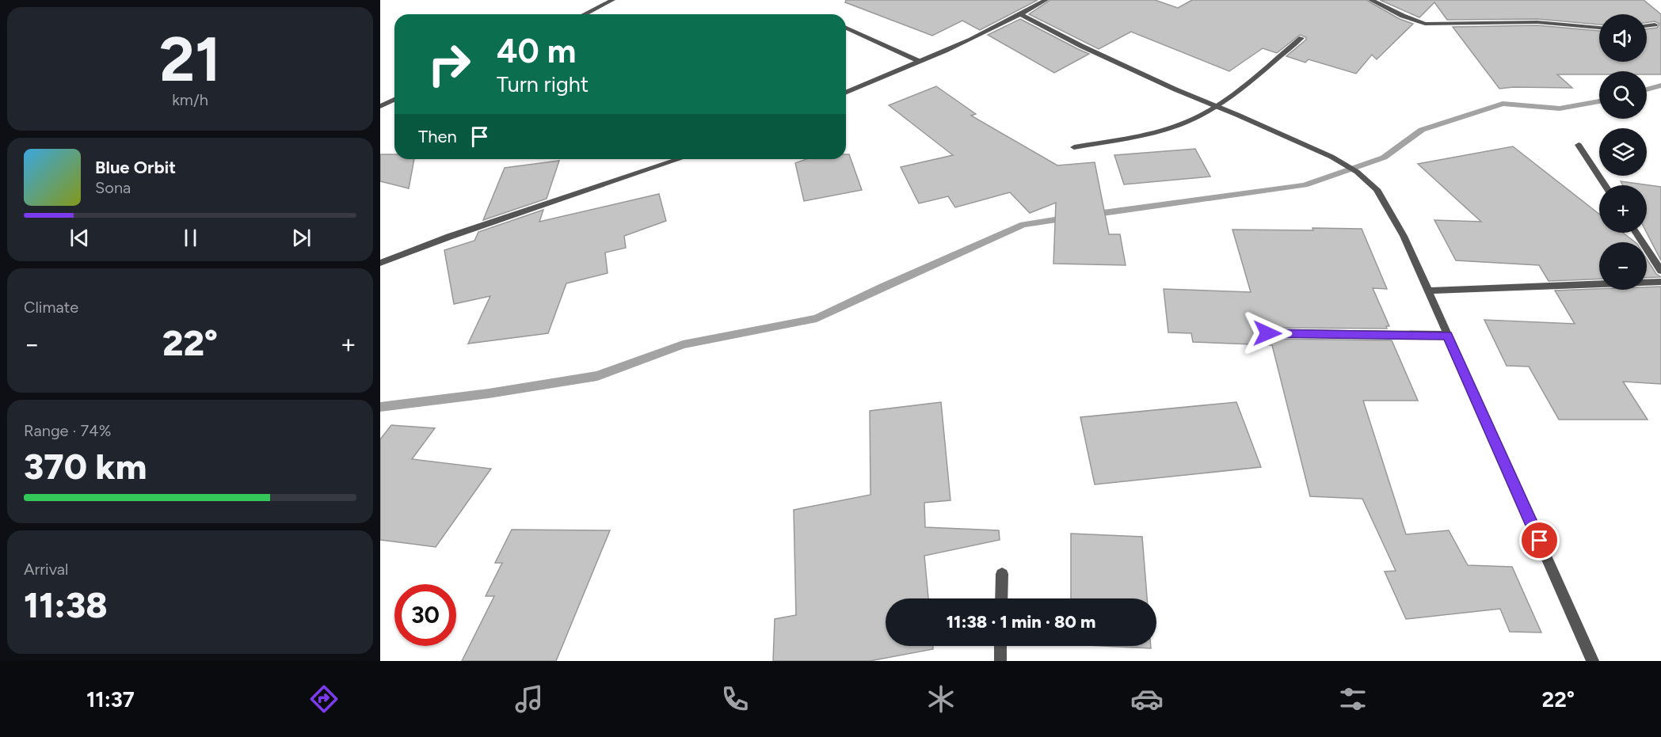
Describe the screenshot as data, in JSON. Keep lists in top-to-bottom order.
{
  "page": {
    "tile": [
      ["21", "km/h"],
      "Climate",
      ["Range · 74%", "370 km"],
      ["Arrival", "11:38"]
    ],
    "map_buttons": ["+", "−"],
    "turn": ["40 m", "Turn right"],
    "then": "Then",
    "song": ["Blue Orbit", "Sona"],
    "heat": ["−", "22°", "+"],
    "limit": "30",
    "trip": "11:38 · 1 min · 80 m",
    "tabs": ["11:37", "22°"]
  }
}
